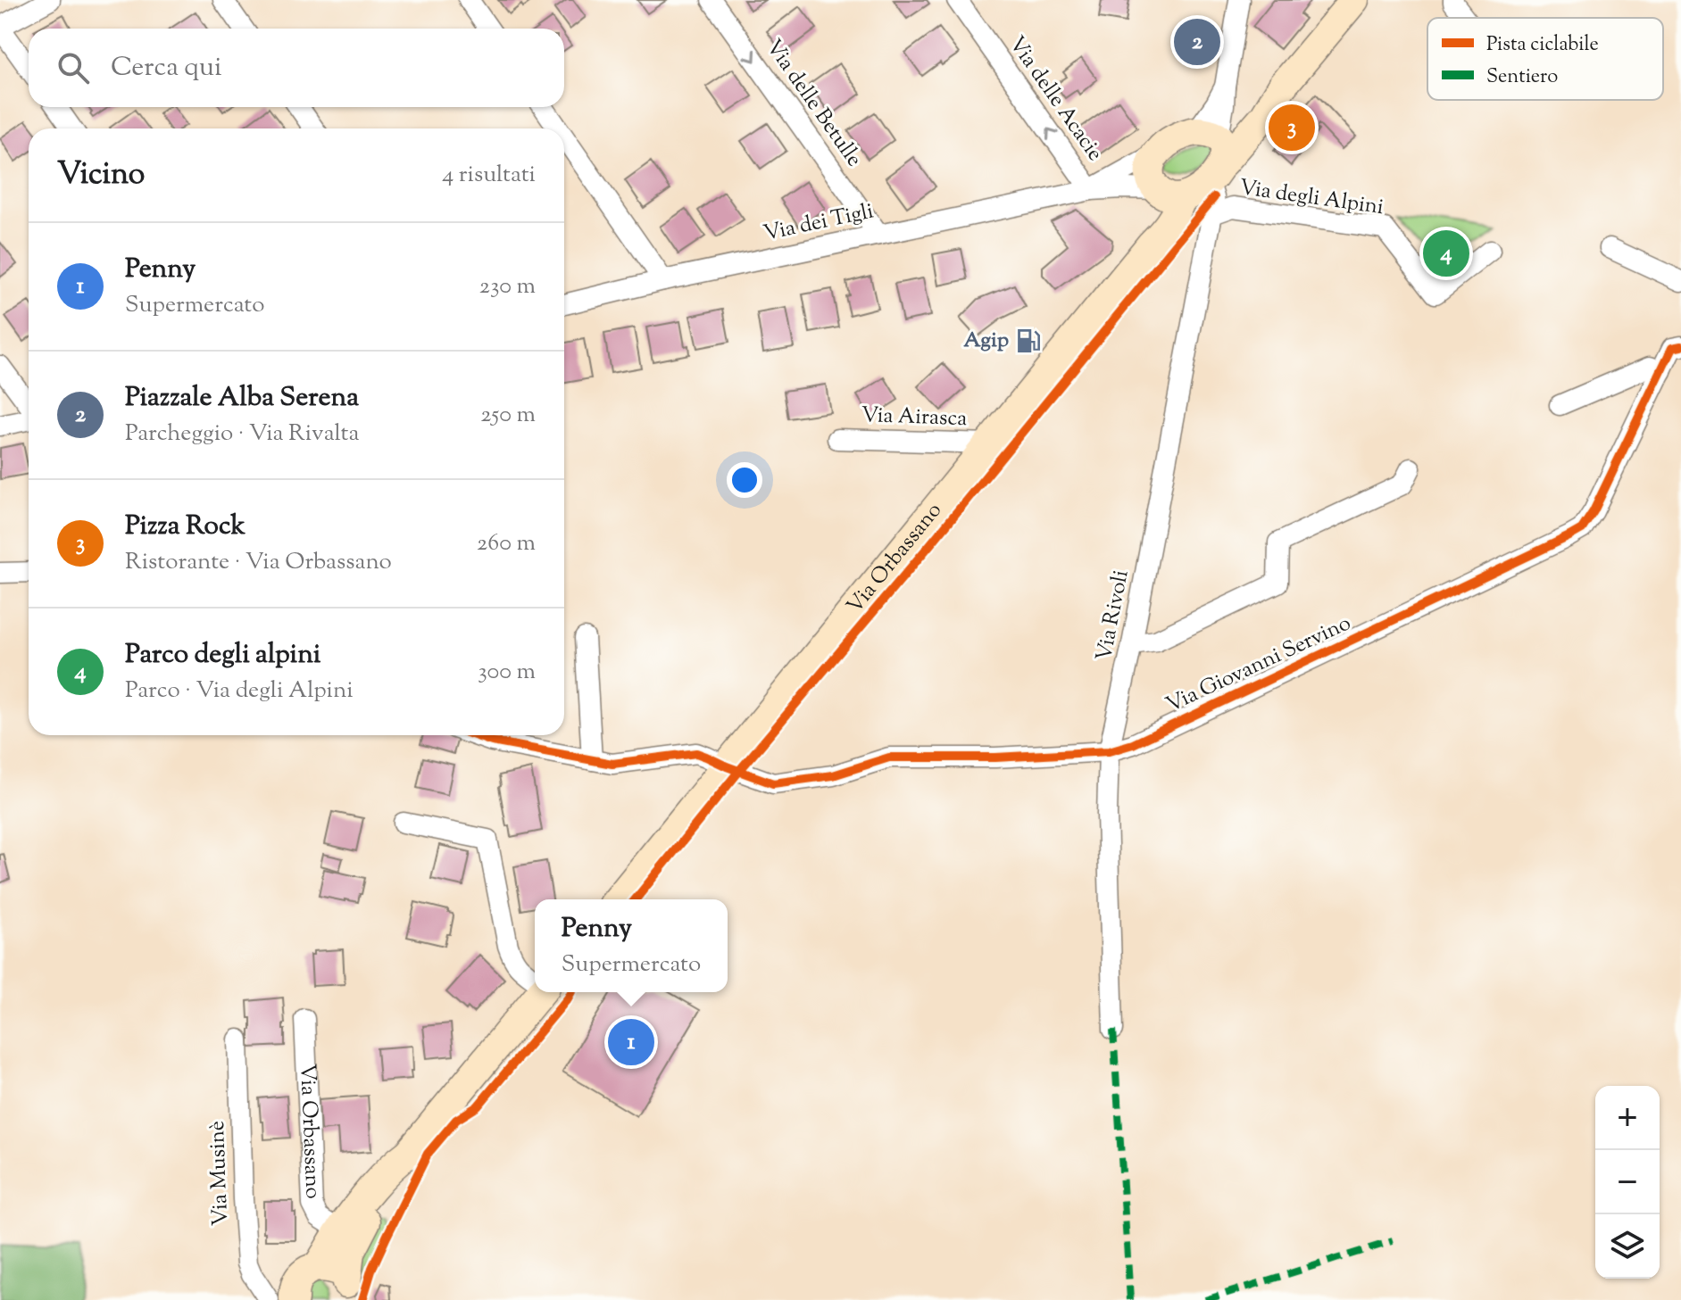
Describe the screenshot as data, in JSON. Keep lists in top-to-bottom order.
{
  "streets": {
    "main road": ["Via Orbassano"],
    "street": [
      "Via delle Acacie",
      "Via delle Betulle",
      "Via degli Alpini",
      "Via dei Tigli",
      "Via Airasca",
      "Via Rivoli",
      "Via Giovanni Servino",
      "Via Musinè"
    ]
  },
  "crossings": [
    ["Via delle Acacie", "Via dei Tigli"],
    ["Via delle Betulle", "Via dei Tigli"],
    ["Via degli Alpini", "Via Rivoli"],
    ["Via dei Tigli", "Via Orbassano"],
    ["Via dei Tigli", "Via Rivoli"],
    ["Via Airasca", "Via Orbassano"],
    ["Via Orbassano", "Via Rivoli"],
    ["Via Orbassano", "Via Giovanni Servino"],
    ["Via Orbassano", "Via Musinè"],
    ["Via Rivoli", "Via Giovanni Servino"]
  ],
  "one_way": ["Via delle Acacie", "Via delle Betulle"],
  "places": {
    "fuel station": ["Agip"]
  },
  "legend": ["Pista ciclabile", "Sentiero"],
  "page": {
    "pins": [
      "2",
      "3",
      "4",
      "1"
    ],
    "search": "Cerca qui",
    "heading": ["Vicino", "4 risultati"],
    "list": [
      {
        "mark": "1",
        "name": "Penny",
        "note": "Supermercato",
        "value": "230 m"
      },
      {
        "mark": "2",
        "name": "Piazzale Alba Serena",
        "note": "Parcheggio · Via Rivalta",
        "value": "250 m"
      },
      {
        "mark": "3",
        "name": "Pizza Rock",
        "note": "Ristorante · Via Orbassano",
        "value": "260 m"
      },
      {
        "mark": "4",
        "name": "Parco degli alpini",
        "note": "Parco · Via degli Alpini",
        "value": "300 m"
      }
    ],
    "popup": ["Penny", "Supermercato"],
    "map_buttons": ["+", "−"]
  }
}
